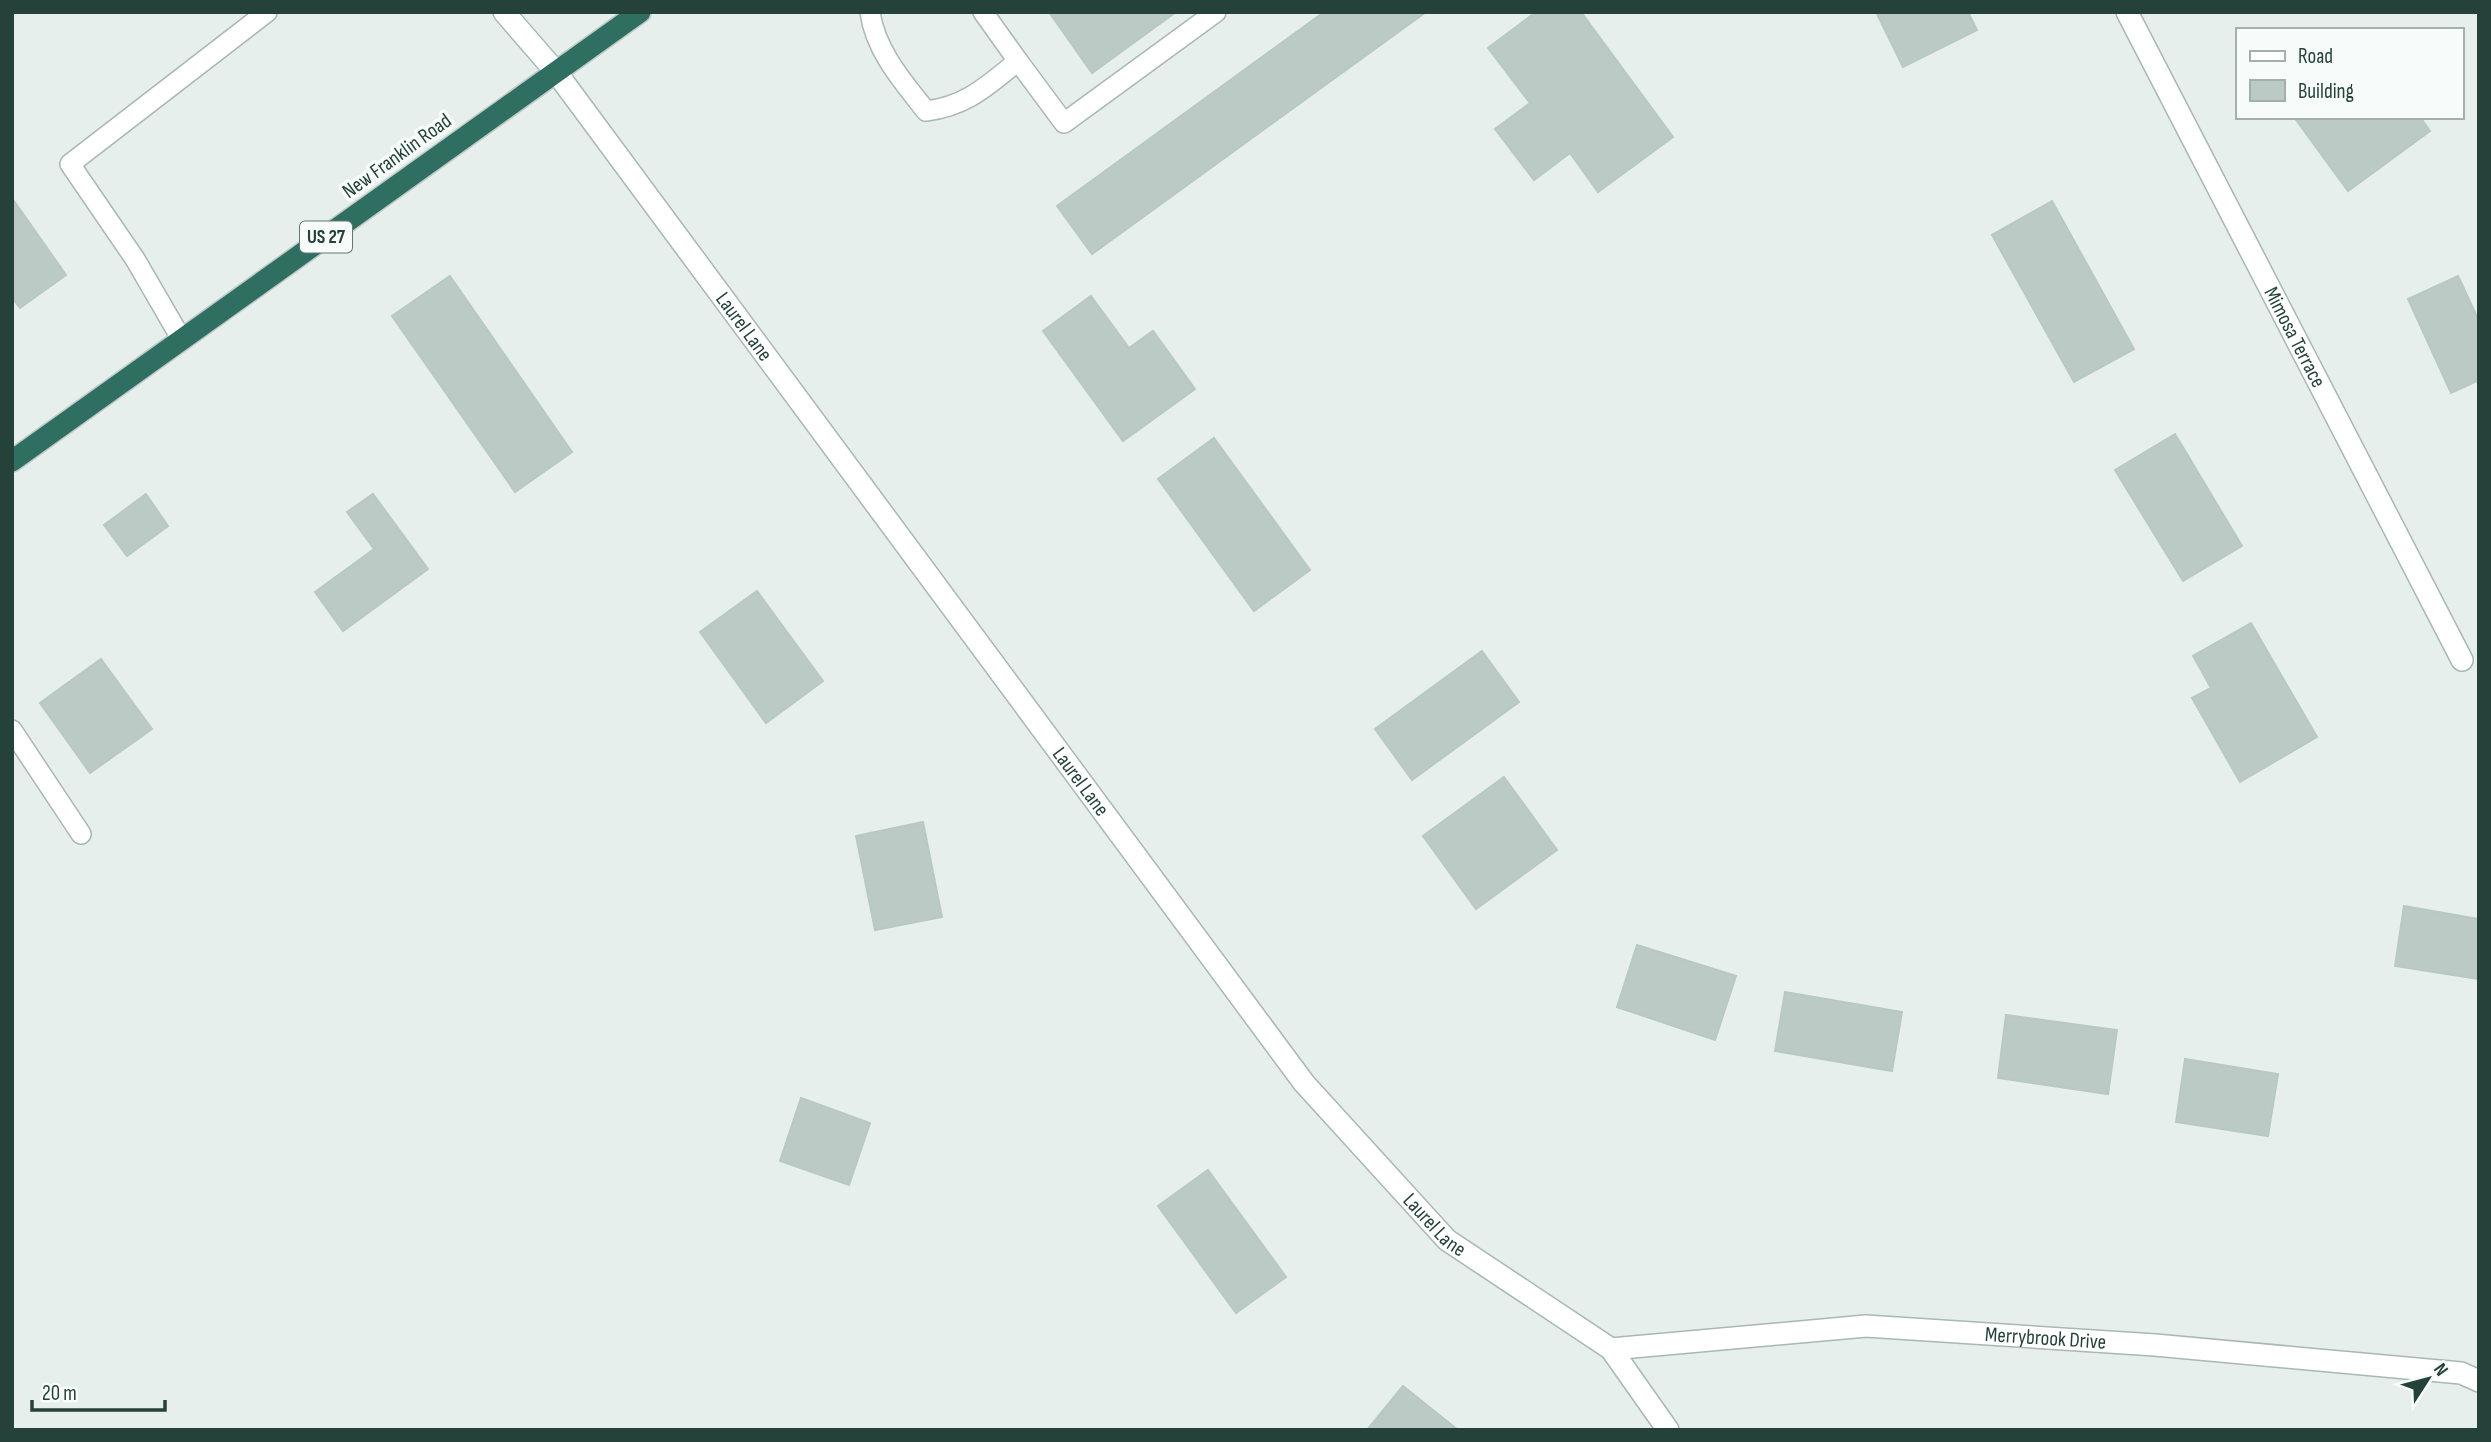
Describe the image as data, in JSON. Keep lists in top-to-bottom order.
{
  "streets": {
    "highway": ["New Franklin Road", "US 27"],
    "street": ["Laurel Lane", "Mimosa Terrace", "Merrybrook Drive"]
  },
  "crossings": [
    ["New Franklin Road", "Laurel Lane"],
    ["Laurel Lane", "Merrybrook Drive"]
  ],
  "legend": ["Road", "Building"],
  "scale_bar": "20 m",
  "north": "top right"
}
